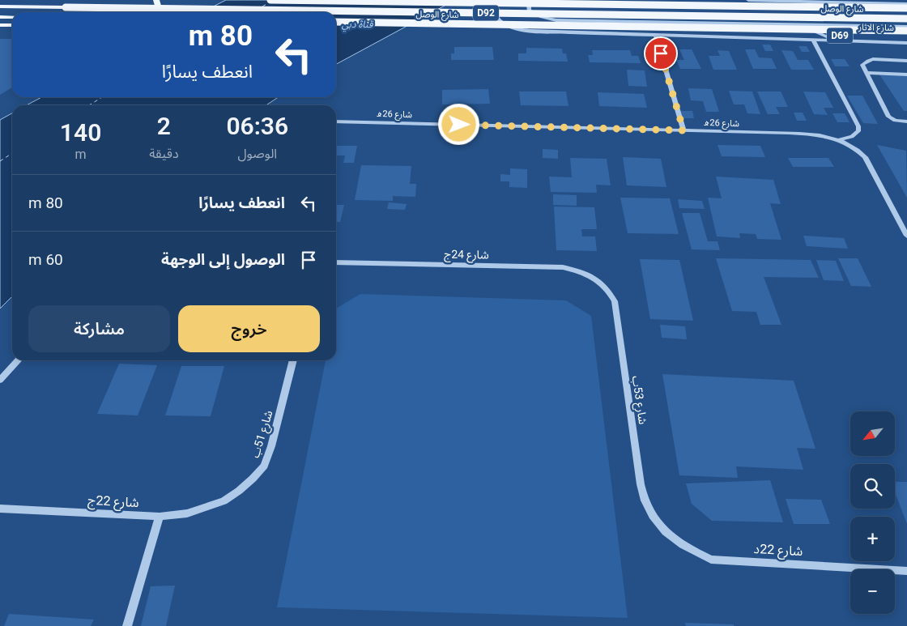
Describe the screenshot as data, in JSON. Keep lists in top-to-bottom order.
{
  "streets": {
    "main road": [
      "شارع الوصل",
      "D92",
      "شارع الاثار",
      "D69"
    ],
    "street": [
      "شارع 26ه",
      "شارع 24ج",
      "شارع 53ب",
      "شارع 51ب",
      "شارع 22ج",
      "شارع 22د"
    ]
  },
  "crossings": [
    ["شارع الوصل", "شارع الاثار"],
    ["شارع 24ج", "شارع 53ب"],
    ["شارع 53ب", "شارع 22د"],
    ["شارع 51ب", "شارع 22ج"]
  ],
  "water": ["قناة دبي"],
  "north": "bottom left",
  "page": {
    "turn": ["80 m", "انعطف يسارًا"],
    "eta": [
      "06:36",
      "الوصول",
      "2",
      "دقيقة",
      "140",
      "m"
    ],
    "list": [
      {
        "name": "انعطف يسارًا",
        "value": "80 m"
      },
      {
        "name": "الوصول إلى الوجهة",
        "value": "60 m"
      }
    ],
    "buttons": ["خروج", "مشاركة"],
    "map_buttons": ["+", "−"]
  }
}
